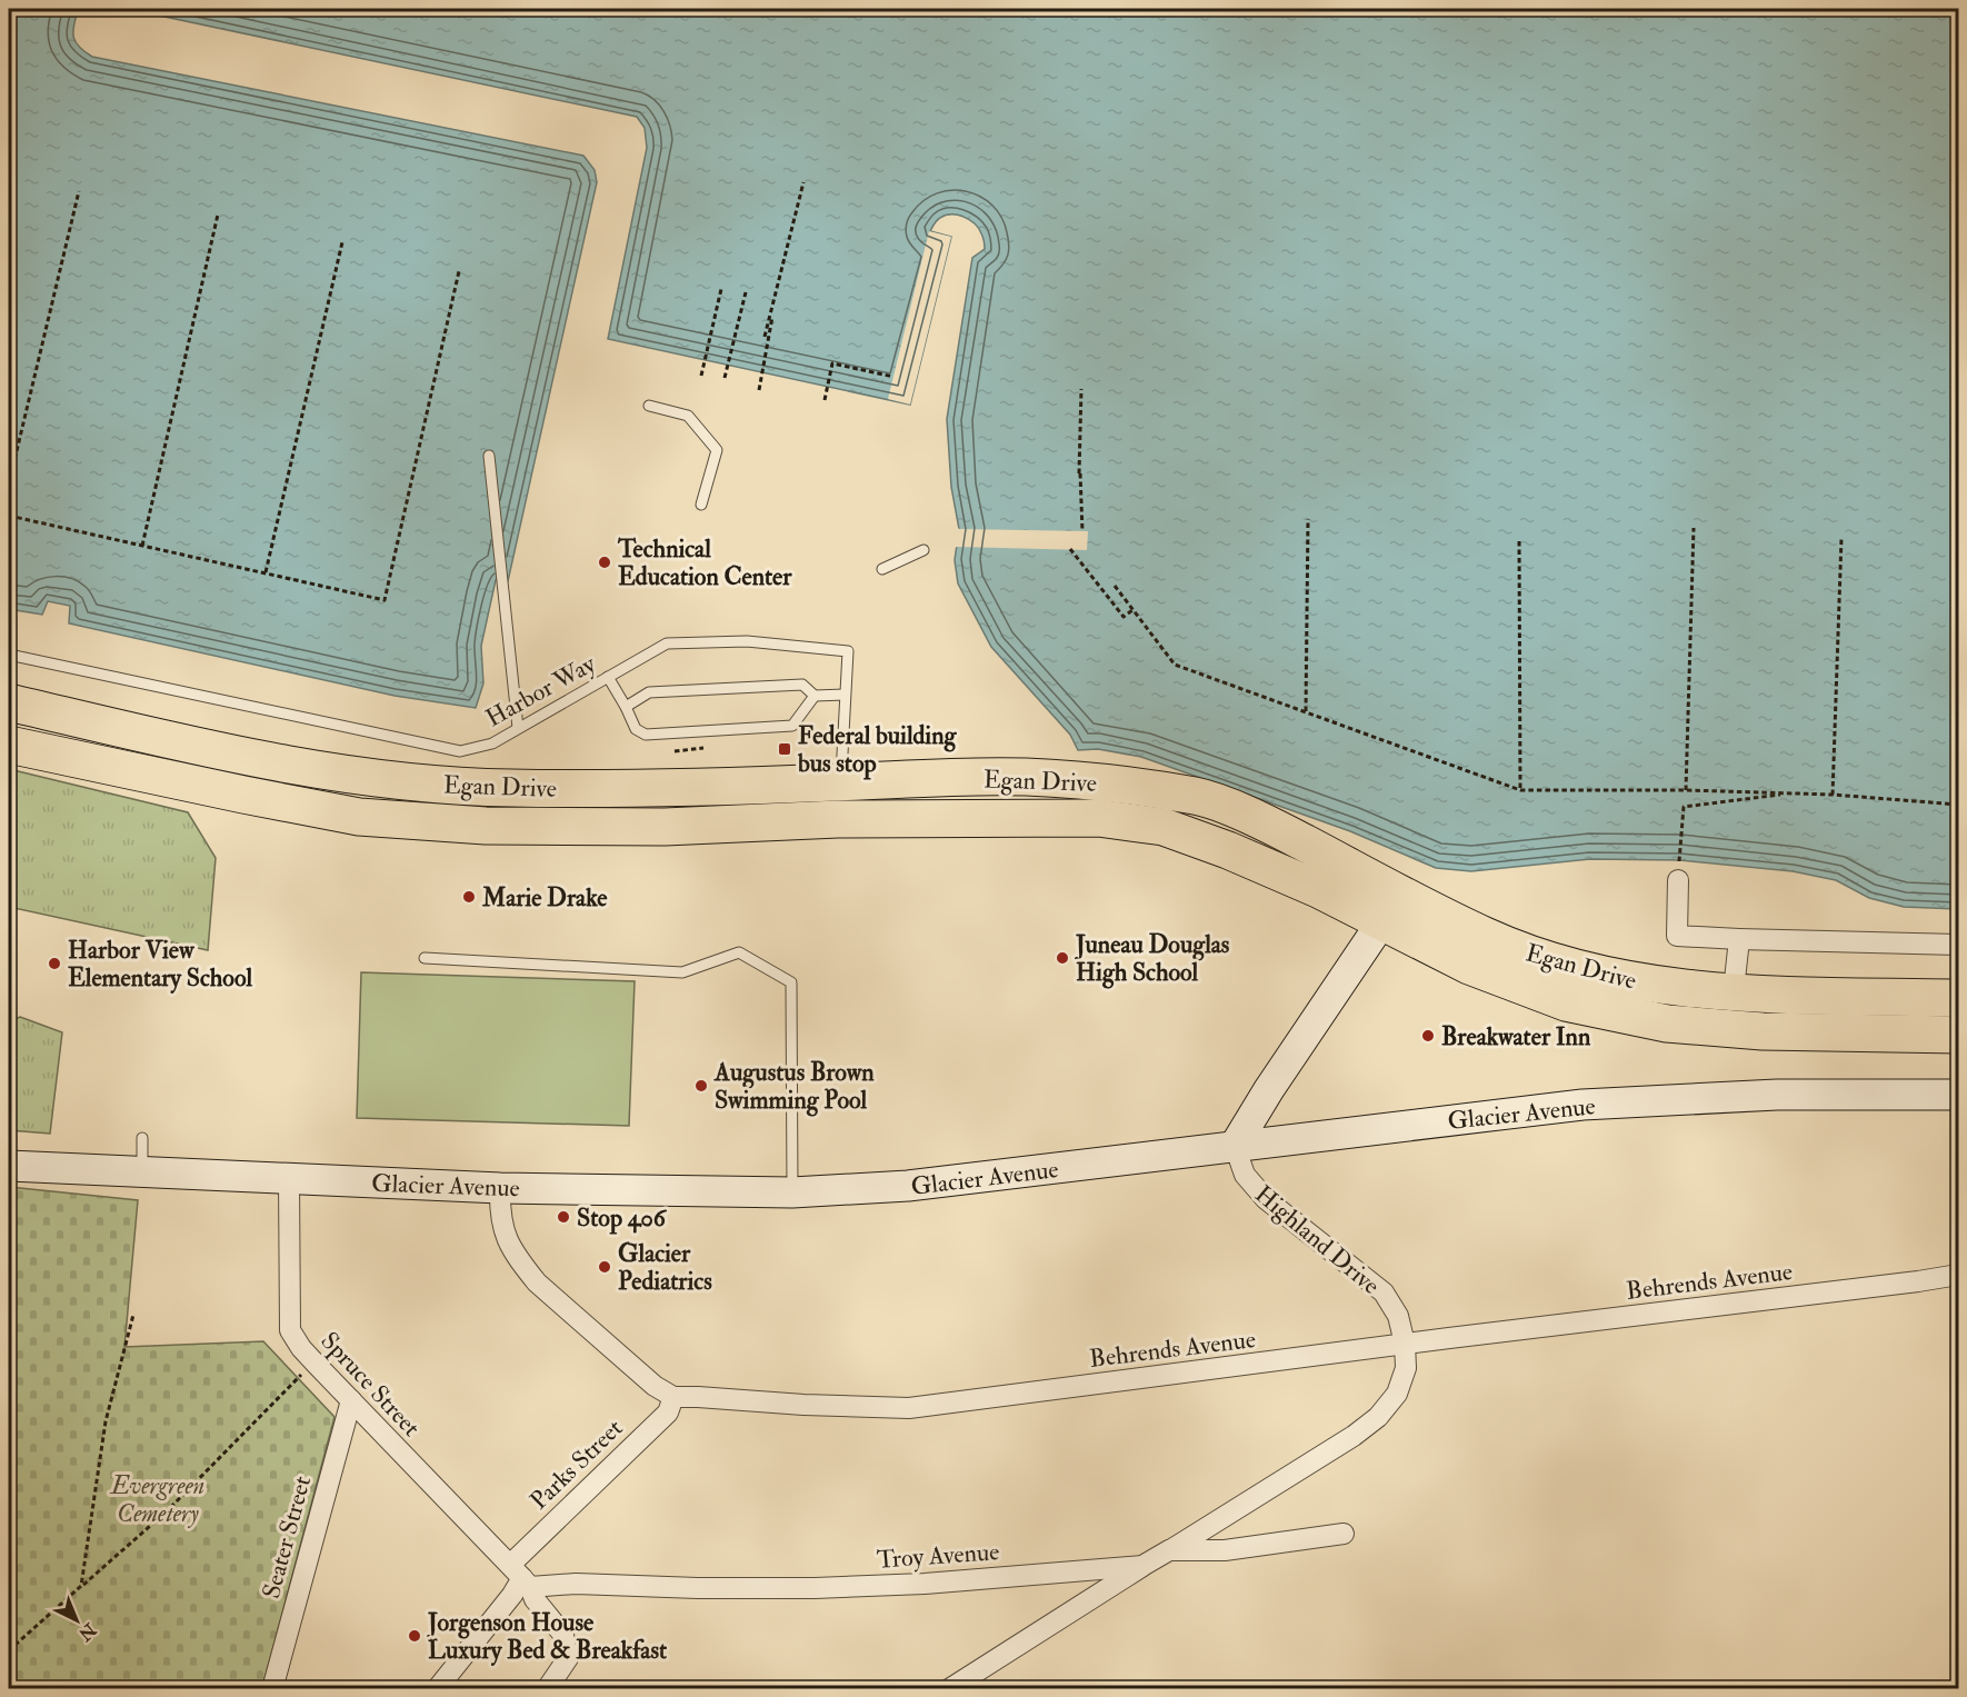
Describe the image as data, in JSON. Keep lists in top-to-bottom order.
{
  "streets": {
    "highway": ["Egan Drive"],
    "main road": ["Glacier Avenue"],
    "street": [
      "Highland Drive",
      "Behrends Avenue",
      "Spruce Street",
      "Parks Street",
      "Seater Street",
      "Troy Avenue"
    ],
    "lane": ["Harbor Way"]
  },
  "crossings": [
    ["Harbor Way", "Egan Drive"],
    ["Glacier Avenue", "Highland Drive"],
    ["Glacier Avenue", "Spruce Street"],
    ["Highland Drive", "Behrends Avenue"],
    ["Highland Drive", "Troy Avenue"],
    ["Behrends Avenue", "Parks Street"],
    ["Spruce Street", "Parks Street"],
    ["Spruce Street", "Seater Street"],
    ["Spruce Street", "Troy Avenue"],
    ["Parks Street", "Troy Avenue"]
  ],
  "parks": ["Evergreen Cemetery"],
  "places": {
    "other": [
      "Technical Education Center",
      "Marie Drake",
      "Juneau Douglas High School",
      "Harbor View Elementary School",
      "Breakwater Inn",
      "Augustus Brown Swimming Pool",
      "Stop 406",
      "Glacier Pediatrics",
      "Jorgenson House Luxury Bed & Breakfast"
    ],
    "transit": ["Federal building bus stop"]
  },
  "north": "bottom right"
}
